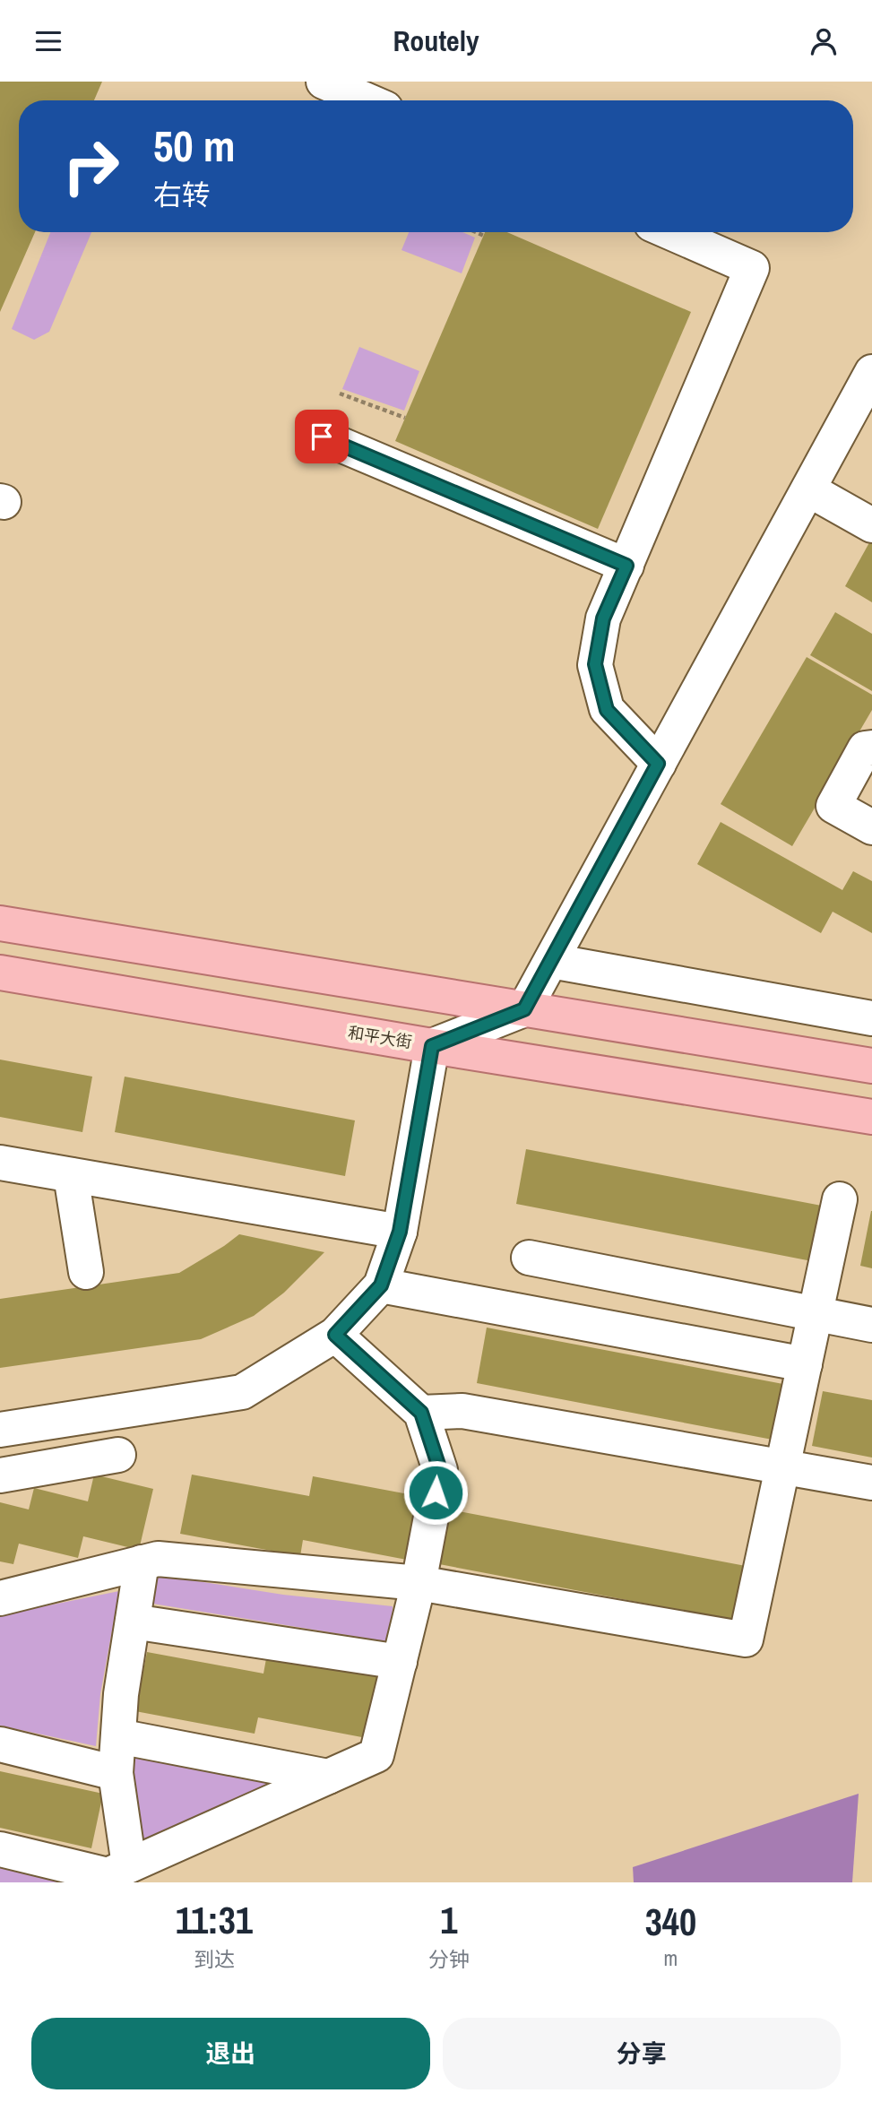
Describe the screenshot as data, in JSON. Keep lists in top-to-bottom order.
{
  "streets": {
    "main road": ["和平大街"]
  },
  "page": {
    "header": "Routely",
    "turn": ["50 m", "右转"],
    "eta": [
      "11:31",
      "到达",
      "1",
      "分钟",
      "340",
      "m"
    ],
    "buttons": ["退出", "分享"]
  }
}
